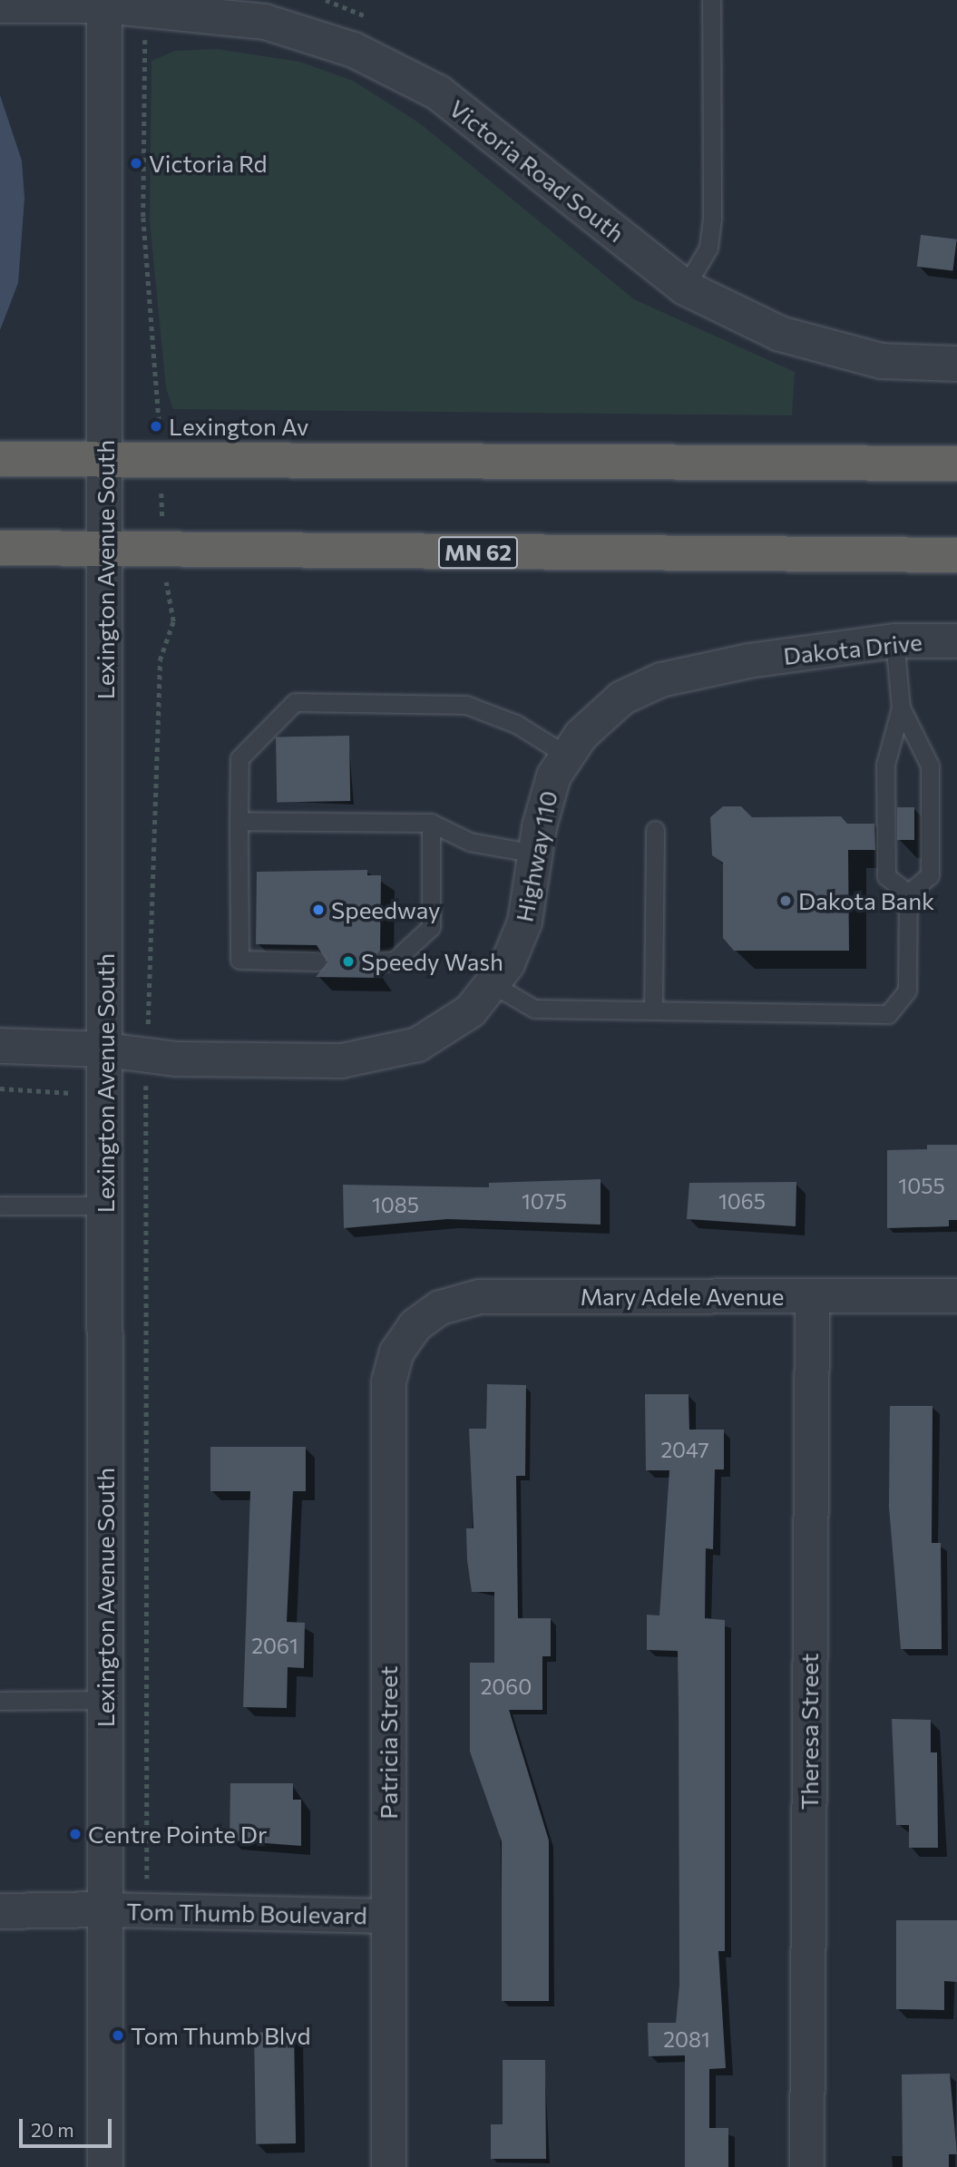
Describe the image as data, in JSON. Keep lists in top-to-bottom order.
{
  "streets": {
    "highway": ["MN 62"],
    "street": [
      "Victoria Road South",
      "Lexington Avenue South",
      "Dakota Drive",
      "Highway 110",
      "Mary Adele Avenue",
      "Theresa Street",
      "Patricia Street",
      "Tom Thumb Boulevard"
    ]
  },
  "crossings": [
    ["Victoria Road South", "Lexington Avenue South"],
    ["MN 62", "Lexington Avenue South"],
    ["Lexington Avenue South", "Highway 110"],
    ["Lexington Avenue South", "Tom Thumb Boulevard"],
    ["Dakota Drive", "Highway 110"],
    ["Mary Adele Avenue", "Theresa Street"],
    ["Mary Adele Avenue", "Patricia Street"],
    ["Patricia Street", "Tom Thumb Boulevard"]
  ],
  "places": [
    "Victoria Rd",
    "Lexington Av",
    "Dakota Bank",
    "Speedway",
    "Speedy Wash",
    "Centre Pointe Dr",
    "Tom Thumb Blvd"
  ],
  "house_numbers": [
    "1055",
    "1075",
    "1065",
    "1085",
    "2047",
    "2061",
    "2060",
    "2081"
  ],
  "scale_bar": "20 m"
}
